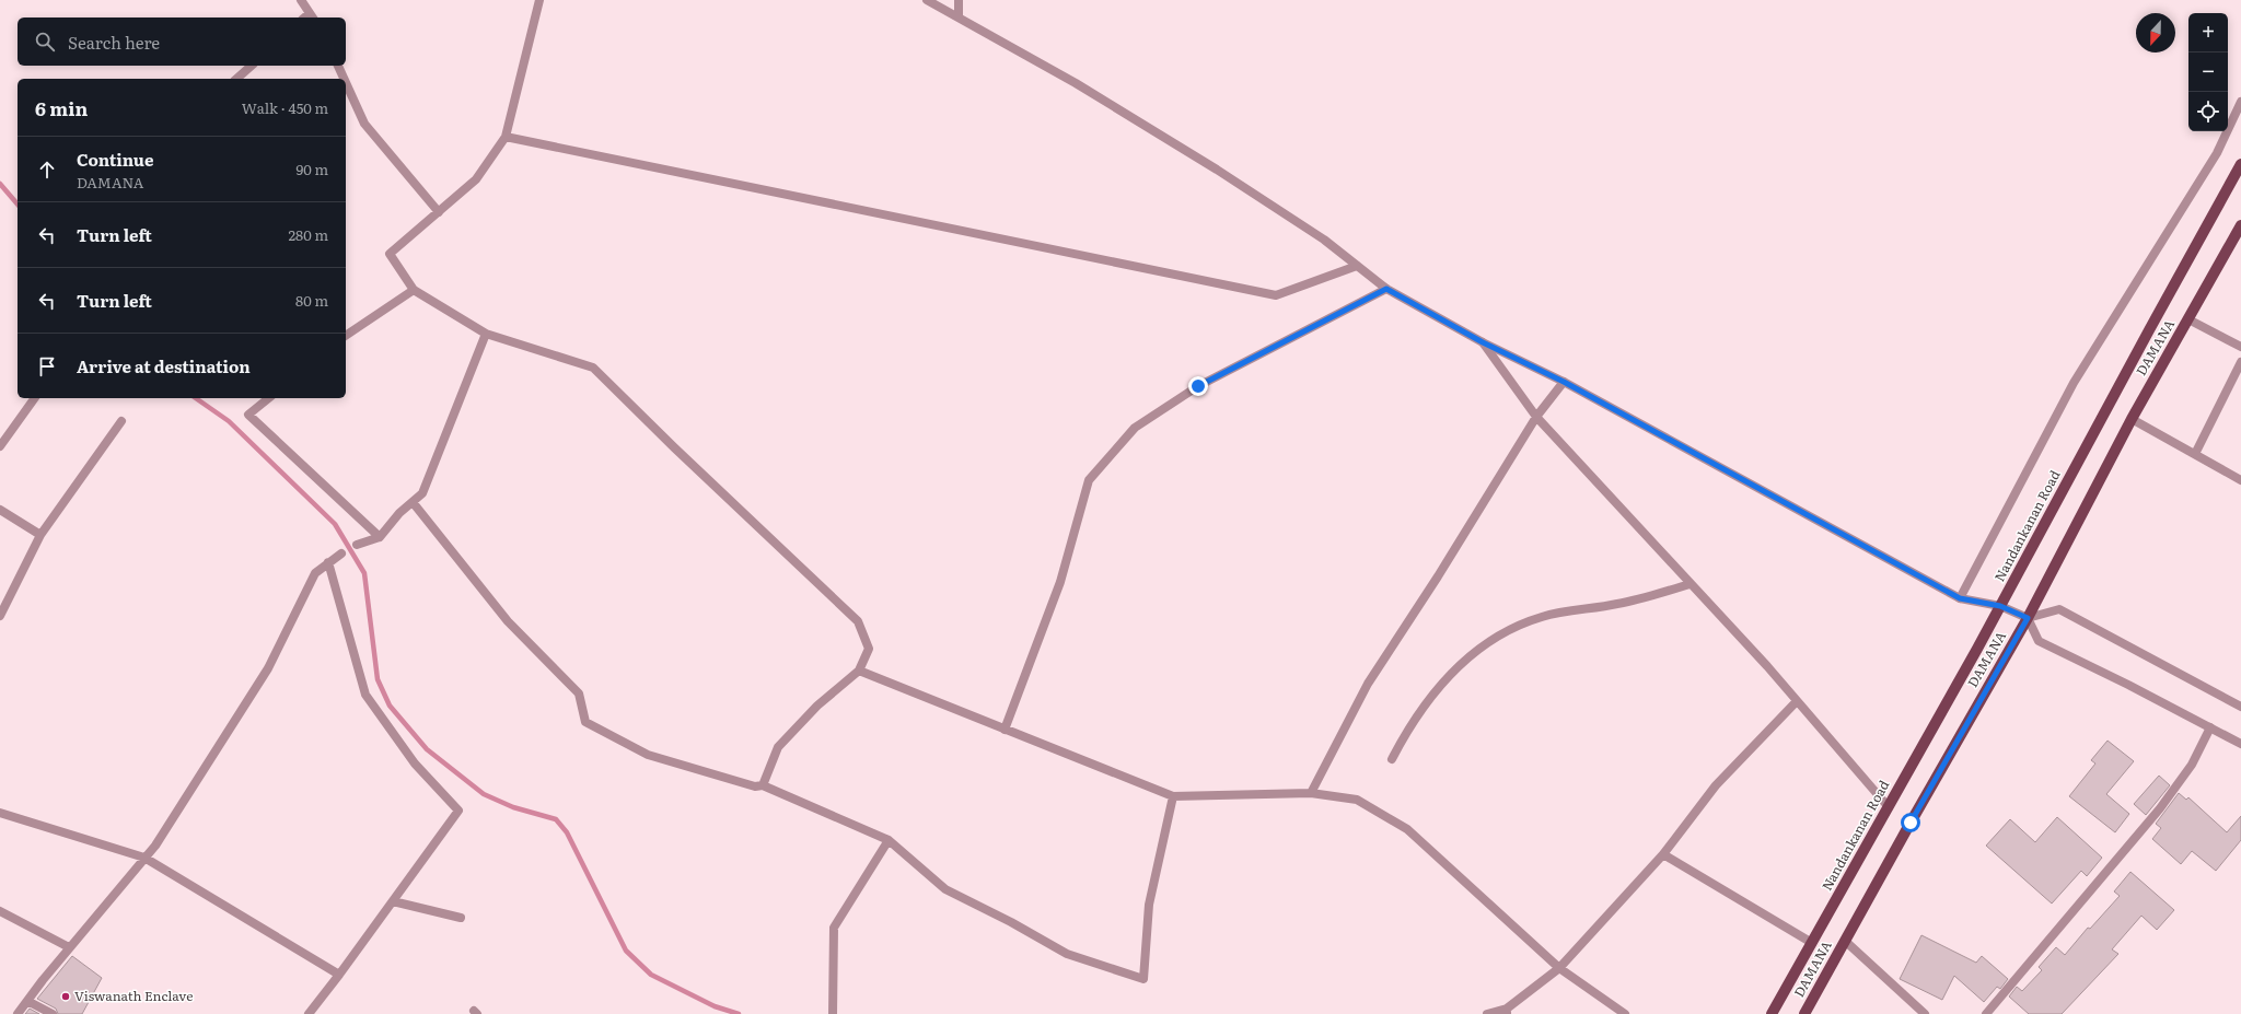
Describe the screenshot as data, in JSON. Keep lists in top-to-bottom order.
{
  "streets": {
    "main road": ["DAMANA", "Nandankanan Road"]
  },
  "places": ["Viswanath Enclave"],
  "north": "bottom",
  "page": {
    "map_buttons": ["+", "−"],
    "search": "Search here",
    "heading": ["6 min", "Walk · 450 m"],
    "list": [
      ["Continue", "DAMANA", "90 m"],
      ["Turn left", "280 m"],
      ["Turn left", "80 m"],
      "Arrive at destination"
    ]
  }
}
